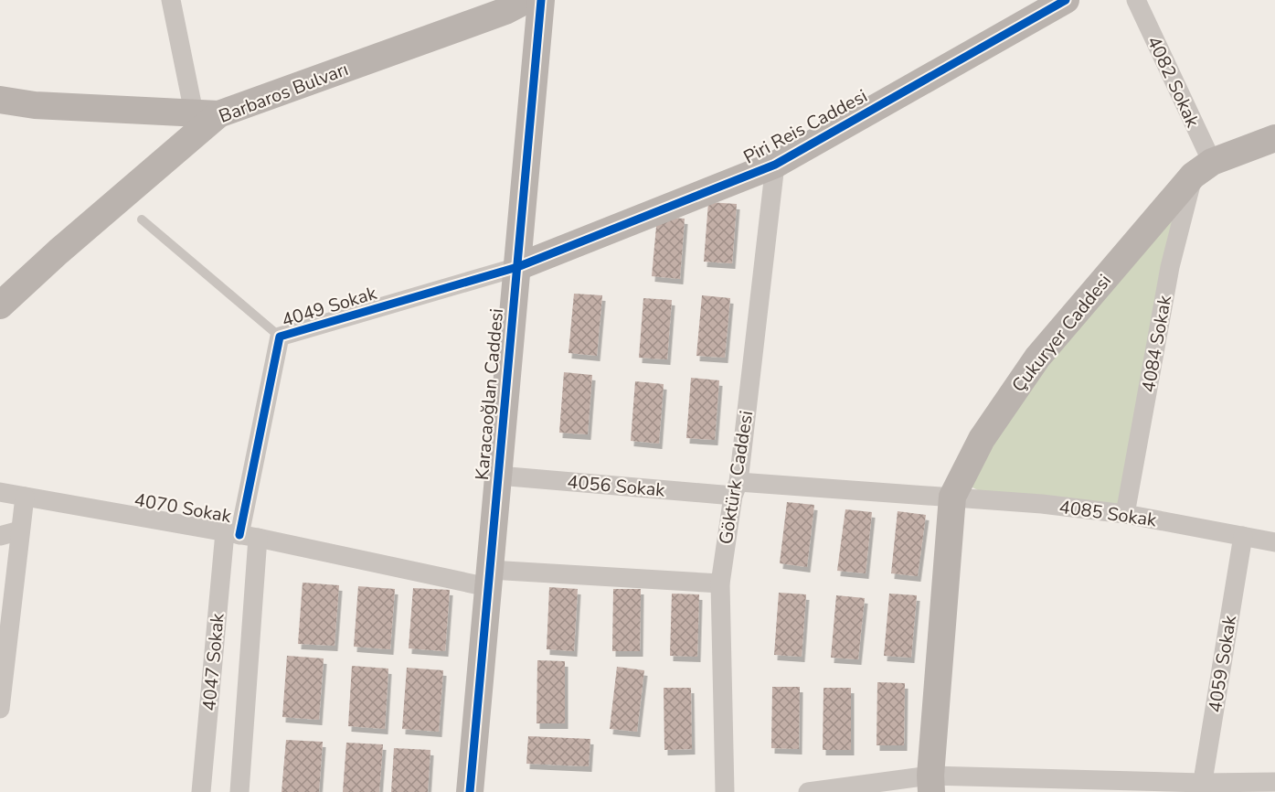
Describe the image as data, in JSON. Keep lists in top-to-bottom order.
{
  "streets": {
    "street": [
      "4082 Sokak",
      "Barbaros Bulvarı",
      "Piri Reis Caddesi",
      "4049 Sokak",
      "Çukuryer Caddesi",
      "4084 Sokak",
      "Karacaoğlan Caddesi",
      "Göktürk Caddesi",
      "4056 Sokak",
      "4070 Sokak",
      "4085 Sokak",
      "4047 Sokak",
      "4059 Sokak"
    ]
  },
  "crossings": [
    ["4082 Sokak", "Çukuryer Caddesi"],
    ["4082 Sokak", "4084 Sokak"],
    ["Piri Reis Caddesi", "4049 Sokak"],
    ["Piri Reis Caddesi", "Karacaoğlan Caddesi"],
    ["Piri Reis Caddesi", "Göktürk Caddesi"],
    ["4049 Sokak", "Karacaoğlan Caddesi"],
    ["4049 Sokak", "4070 Sokak"],
    ["4049 Sokak", "4047 Sokak"],
    ["Çukuryer Caddesi", "4084 Sokak"],
    ["Çukuryer Caddesi", "4056 Sokak"],
    ["Çukuryer Caddesi", "4085 Sokak"],
    ["4084 Sokak", "4085 Sokak"],
    ["Karacaoğlan Caddesi", "4056 Sokak"],
    ["Karacaoğlan Caddesi", "4070 Sokak"],
    ["Göktürk Caddesi", "4056 Sokak"],
    ["Göktürk Caddesi", "4070 Sokak"],
    ["4056 Sokak", "4085 Sokak"],
    ["4070 Sokak", "4047 Sokak"],
    ["4085 Sokak", "4059 Sokak"]
  ]
}
